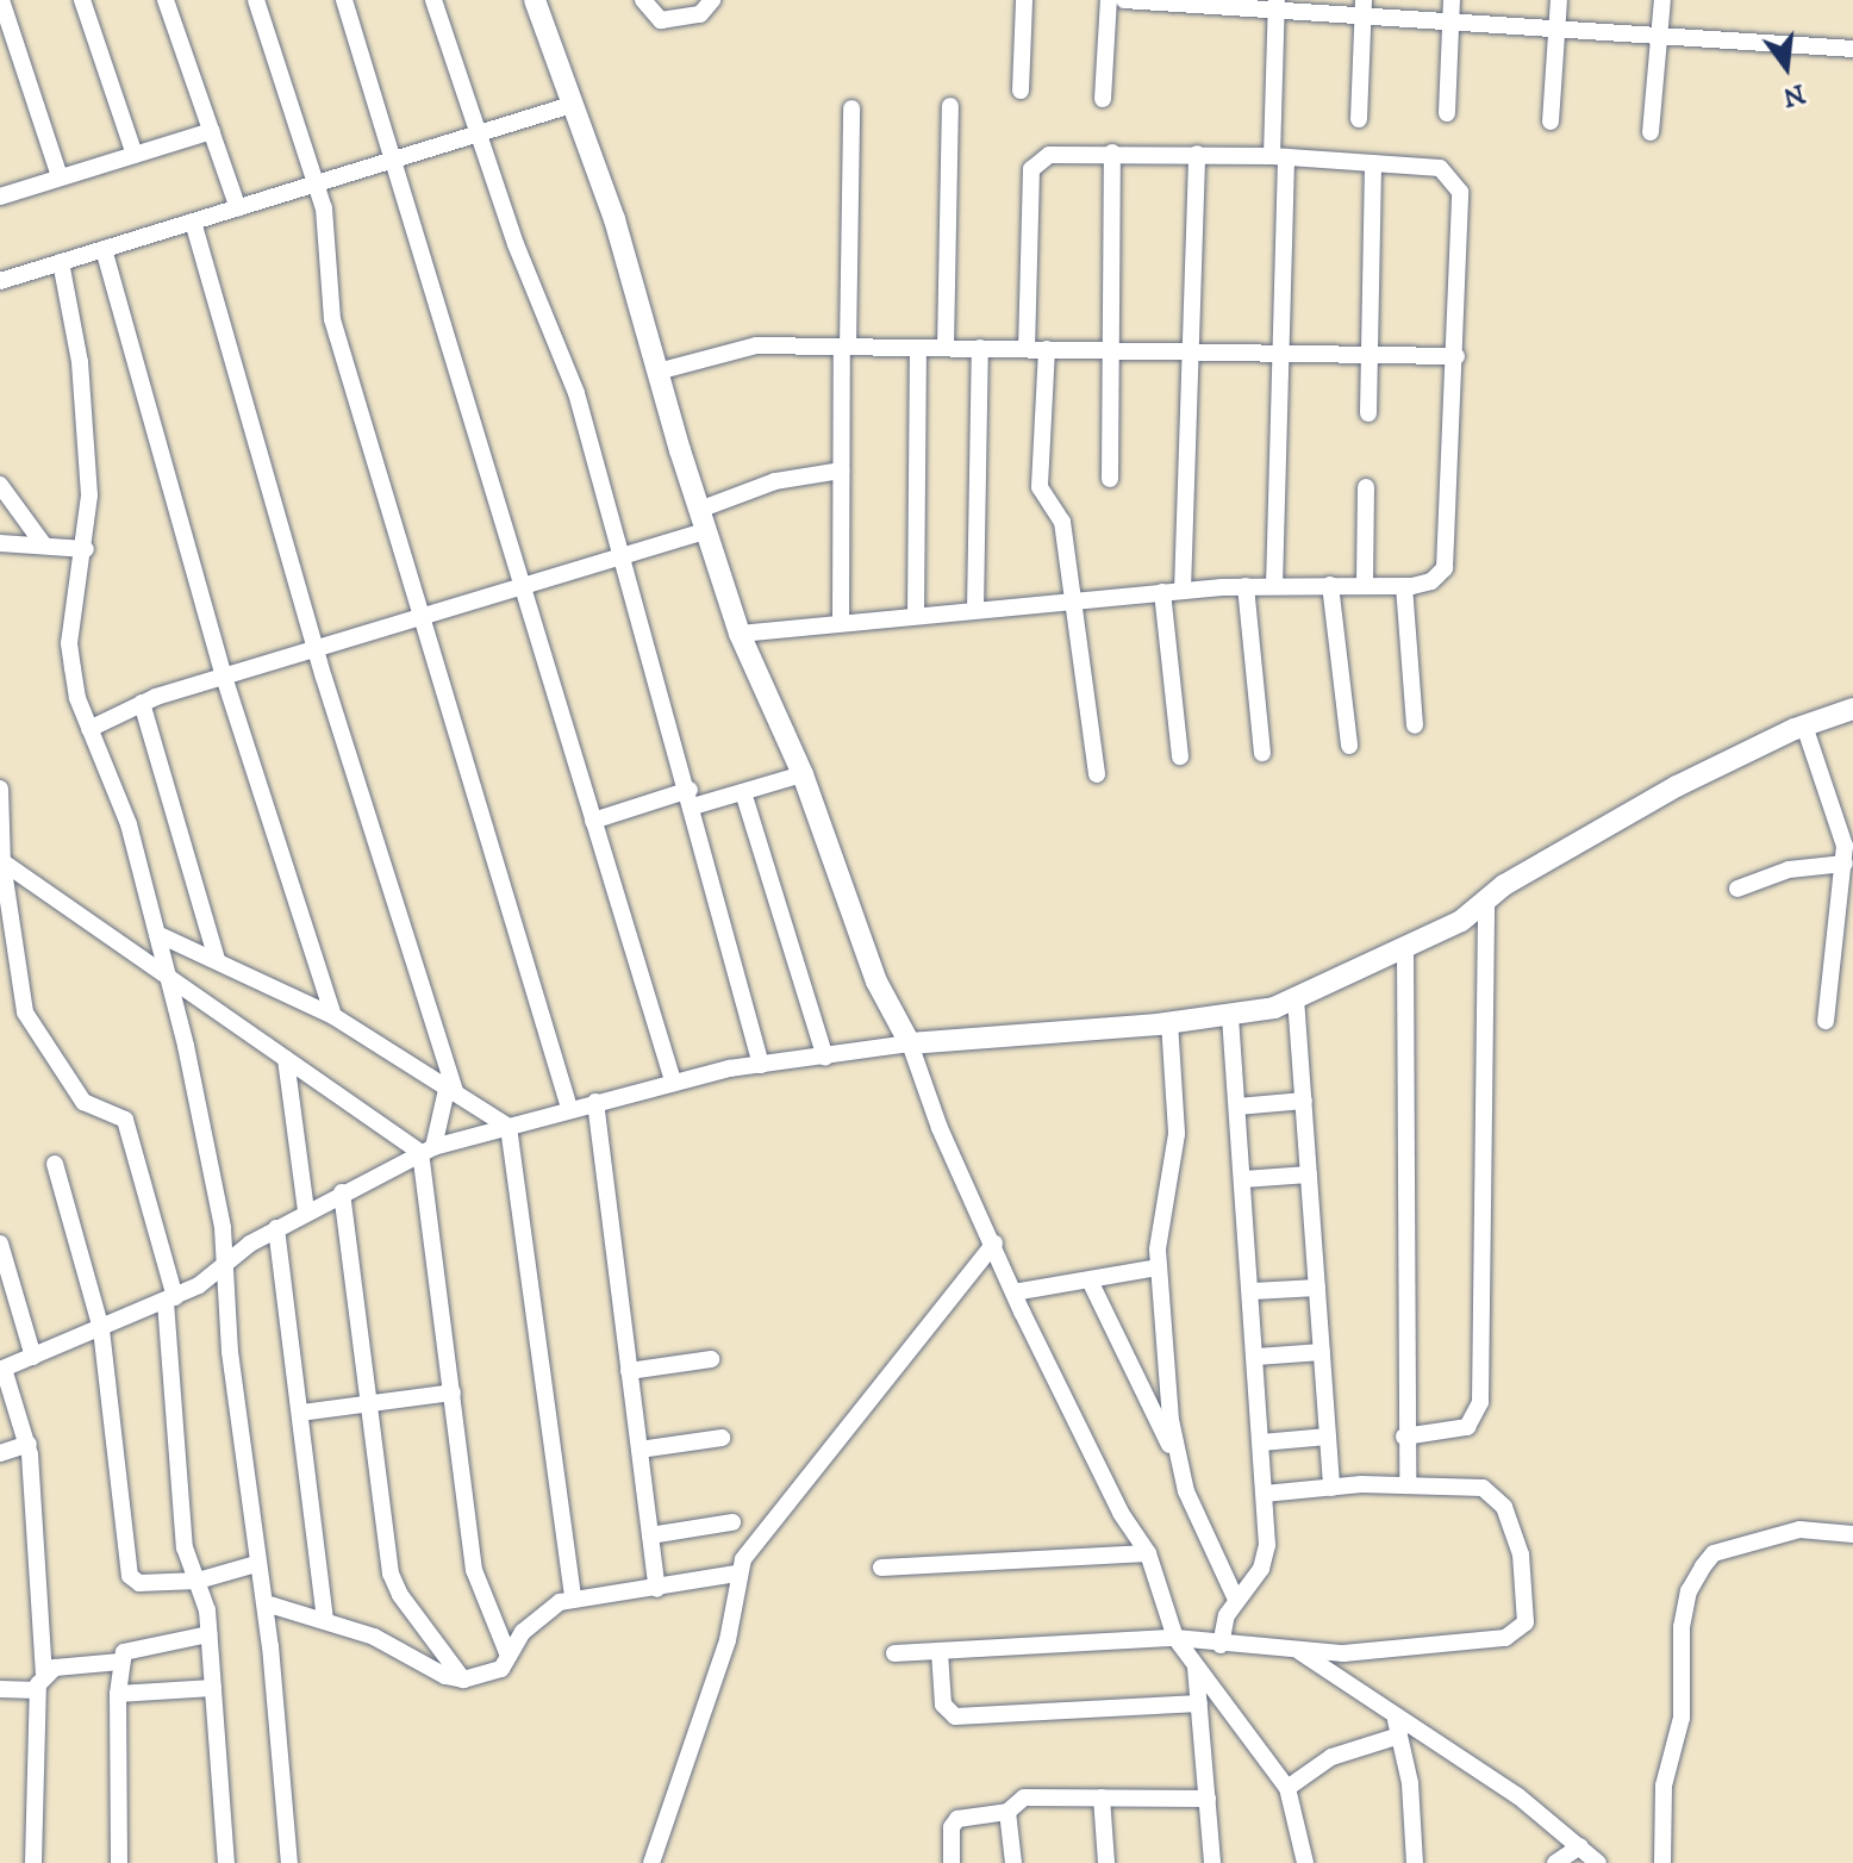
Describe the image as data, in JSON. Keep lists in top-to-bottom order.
{
  "north": "bottom"
}
